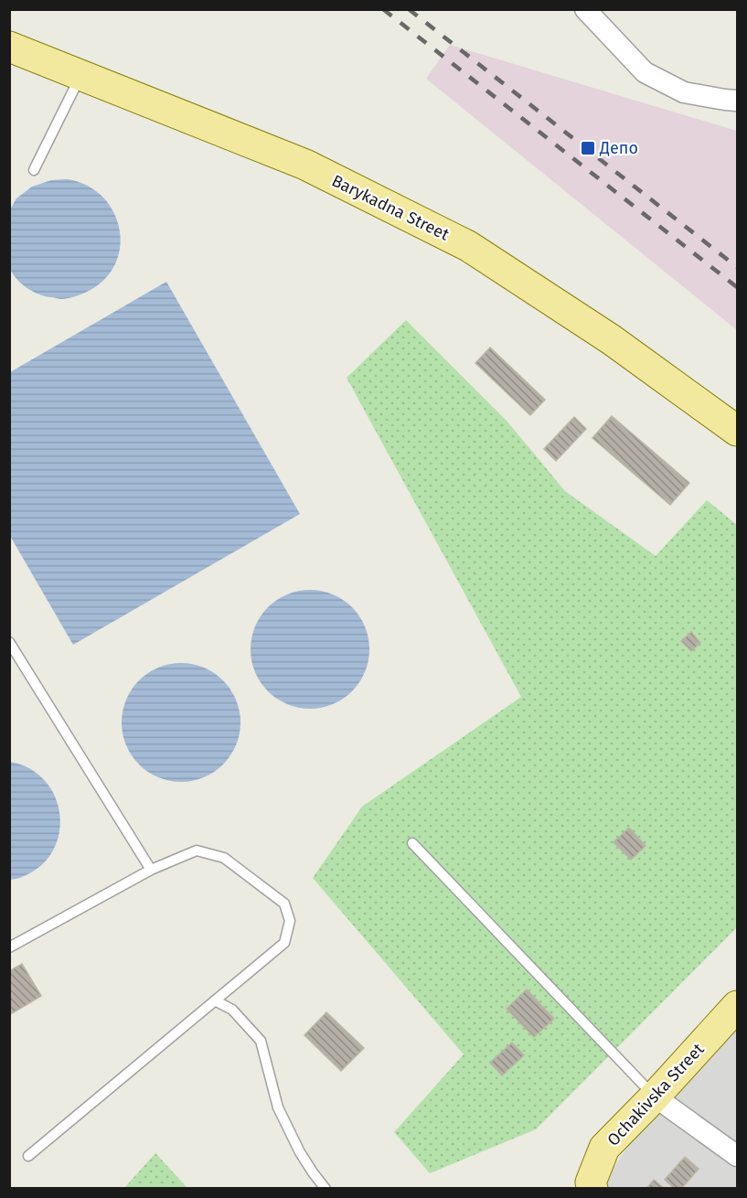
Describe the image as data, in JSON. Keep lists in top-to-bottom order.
{
  "streets": {
    "main road": ["Barykadna Street", "Ochakivska Street"]
  },
  "places": {
    "transit": ["Депо"]
  }
}
